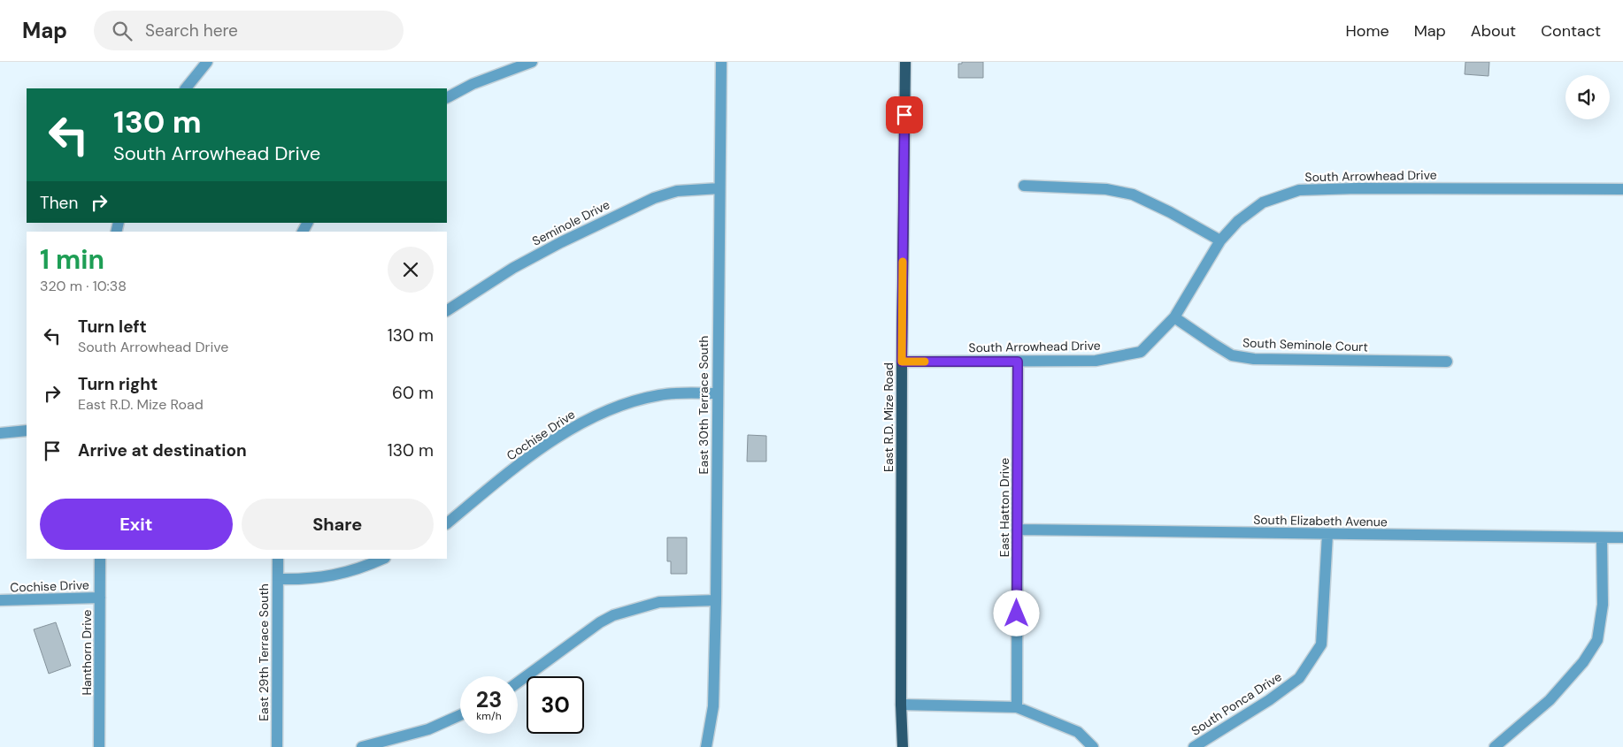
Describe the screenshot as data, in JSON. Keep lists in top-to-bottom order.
{
  "streets": {
    "main road": ["East R.D. Mize Road"],
    "street": [
      "South Arrowhead Drive",
      "Seminole Drive",
      "South Seminole Court",
      "East 30th Terrace South",
      "Cochise Drive",
      "East Hatton Drive",
      "South Elizabeth Avenue",
      "Hanthorn Drive",
      "East 29th Terrace South",
      "South Ponca Drive"
    ]
  },
  "crossings": [
    ["South Arrowhead Drive", "South Seminole Court"],
    ["South Arrowhead Drive", "East R.D. Mize Road"],
    ["South Arrowhead Drive", "East Hatton Drive"],
    ["Seminole Drive", "East 30th Terrace South"],
    ["East 30th Terrace South", "Cochise Drive"],
    ["Cochise Drive", "Hanthorn Drive"],
    ["East Hatton Drive", "South Elizabeth Avenue"],
    ["South Elizabeth Avenue", "South Ponca Drive"]
  ],
  "page": {
    "header": "Map",
    "search": "Search here",
    "nav": [
      "Home",
      "Map",
      "About",
      "Contact"
    ],
    "turn": ["130 m", "South Arrowhead Drive"],
    "then": "Then",
    "heading": ["1 min", "320 m · 10:38"],
    "list": [
      {
        "name": "Turn left",
        "note": "South Arrowhead Drive",
        "value": "130 m"
      },
      {
        "name": "Turn right",
        "note": "East R.D. Mize Road",
        "value": "60 m"
      },
      {
        "name": "Arrive at destination",
        "value": "130 m"
      }
    ],
    "buttons": ["Exit", "Share"],
    "speed": "23 km/h",
    "limit": "30"
  }
}
